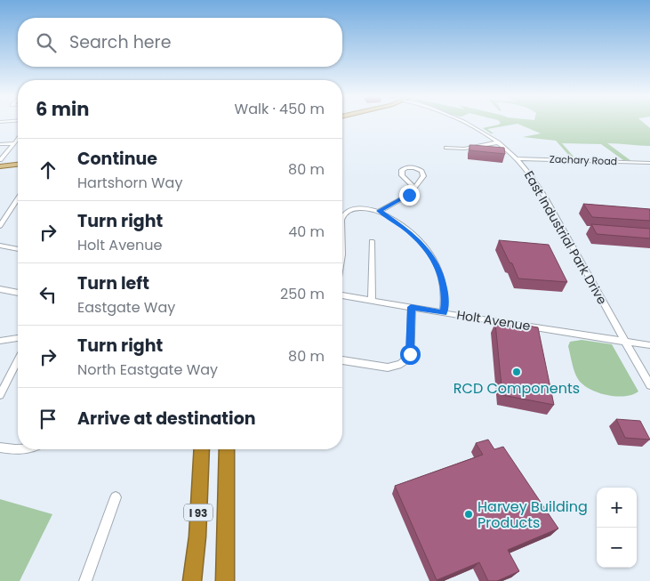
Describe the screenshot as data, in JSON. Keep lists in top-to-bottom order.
{
  "streets": {
    "highway": ["I 93"],
    "street": ["Zachary Road", "East Industrial Park Drive", "Holt Avenue"]
  },
  "crossings": [
    ["Zachary Road", "East Industrial Park Drive"],
    ["East Industrial Park Drive", "Holt Avenue"]
  ],
  "places": ["RCD Components", "Harvey Building Products"],
  "page": {
    "search": "Search here",
    "heading": ["6 min", "Walk · 450 m"],
    "list": [
      ["Continue", "Hartshorn Way", "80 m"],
      ["Turn right", "Holt Avenue", "40 m"],
      ["Turn left", "Eastgate Way", "250 m"],
      ["Turn right", "North Eastgate Way", "80 m"],
      "Arrive at destination"
    ],
    "map_buttons": ["+", "−"]
  }
}
